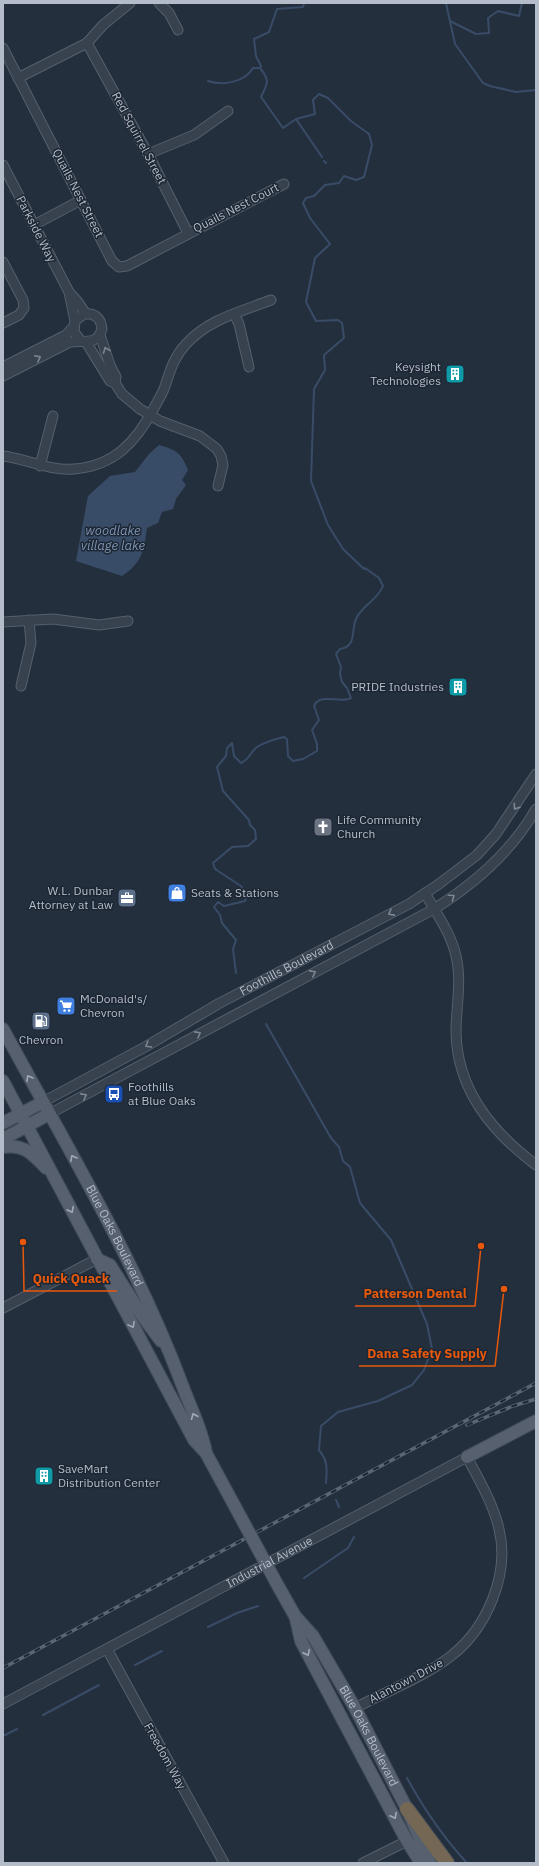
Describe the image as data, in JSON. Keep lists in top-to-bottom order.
{
  "streets": {
    "main road": ["Foothills Boulevard", "Blue Oaks Boulevard", "Industrial Avenue"],
    "street": [
      "Red Squirrel Street",
      "Quails Nest Street",
      "Quails Nest Court",
      "Parkside Way",
      "Alantown Drive",
      "Freedom Way"
    ]
  },
  "crossings": [
    ["Red Squirrel Street", "Quails Nest Street"],
    ["Red Squirrel Street", "Quails Nest Court"],
    ["Quails Nest Street", "Quails Nest Court"],
    ["Foothills Boulevard", "Blue Oaks Boulevard"],
    ["Blue Oaks Boulevard", "Alantown Drive"],
    ["Industrial Avenue", "Alantown Drive"],
    ["Industrial Avenue", "Freedom Way"]
  ],
  "water": ["woodlake village lake"],
  "places": {
    "building": ["Keysight Technologies", "PRIDE Industries", "SaveMart Distribution Center"],
    "church": ["Life Community Church"],
    "shop": ["Seats & Stations"],
    "office": ["W.L. Dunbar Attorney at Law"],
    "supermarket": ["McDonald's/ Chevron"],
    "fuel station": ["Chevron"],
    "bus stop": ["Foothills at Blue Oaks"],
    "other": ["Quick Quack", "Patterson Dental", "Dana Safety Supply"]
  }
}
